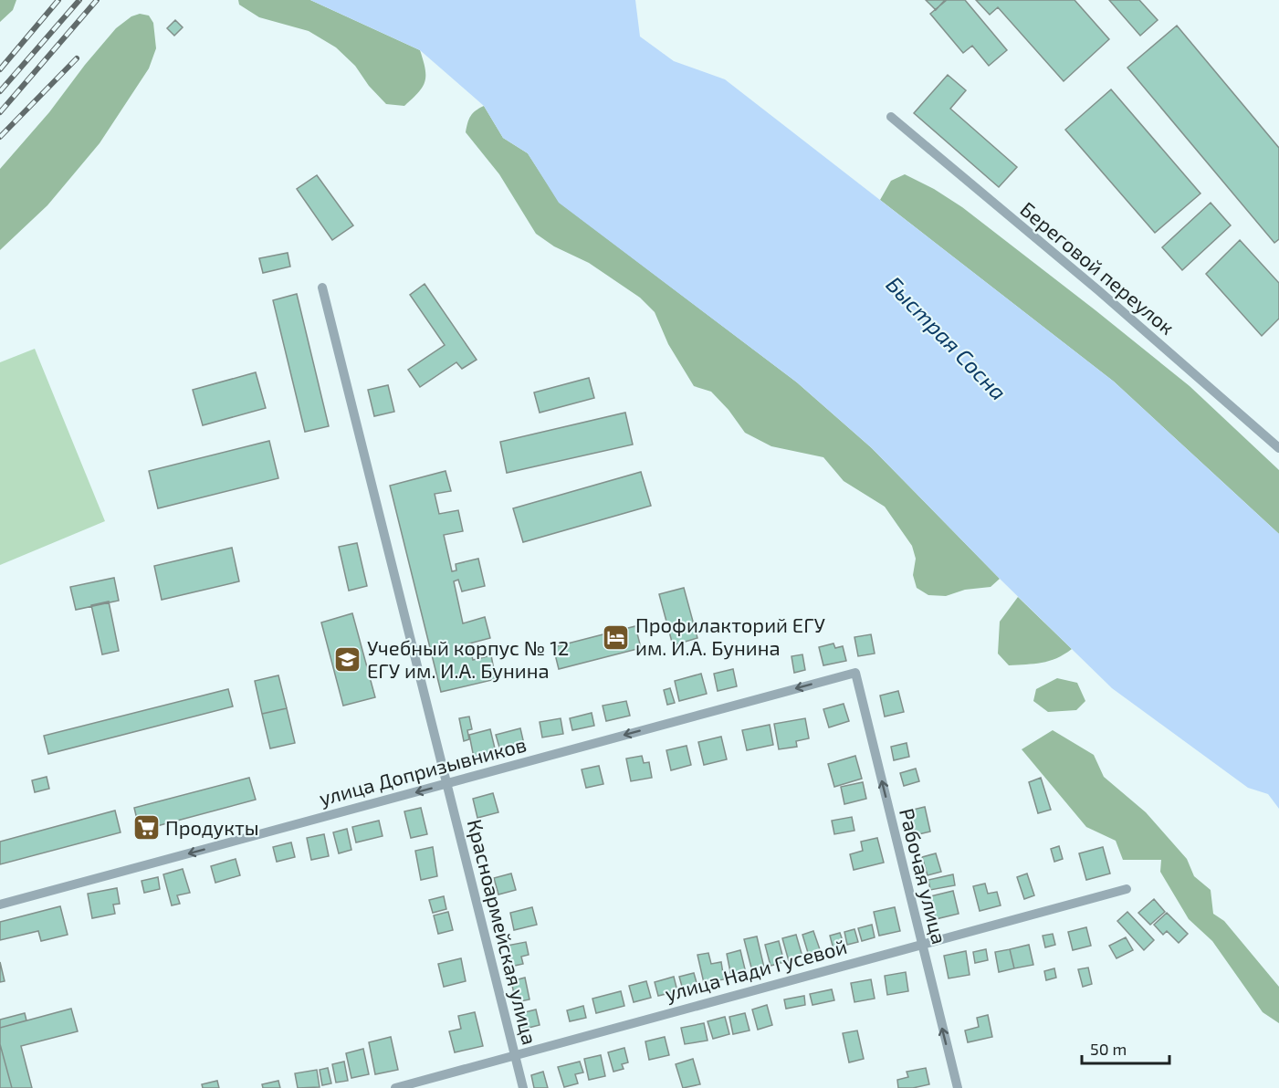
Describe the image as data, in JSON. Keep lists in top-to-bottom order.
{
  "streets": {
    "street": [
      "Береговой переулок",
      "улица Допризывников",
      "Рабочая улица",
      "Красноармейская улица",
      "улица Нади Гусевой"
    ]
  },
  "crossings": [
    ["улица Допризывников", "Рабочая улица"],
    ["улица Допризывников", "Красноармейская улица"],
    ["Рабочая улица", "улица Нади Гусевой"],
    ["Красноармейская улица", "улица Нади Гусевой"]
  ],
  "one_way": ["улица Допризывников", "Рабочая улица"],
  "water": ["Быстрая Сосна"],
  "places": {
    "hotel": ["Профилакторий ЕГУ им. И.А. Бунина"],
    "school or university": ["Учебный корпус № 12 ЕГУ им. И.А. Бунина"],
    "supermarket": ["Продукты"]
  },
  "scale_bar": "50 m"
}
